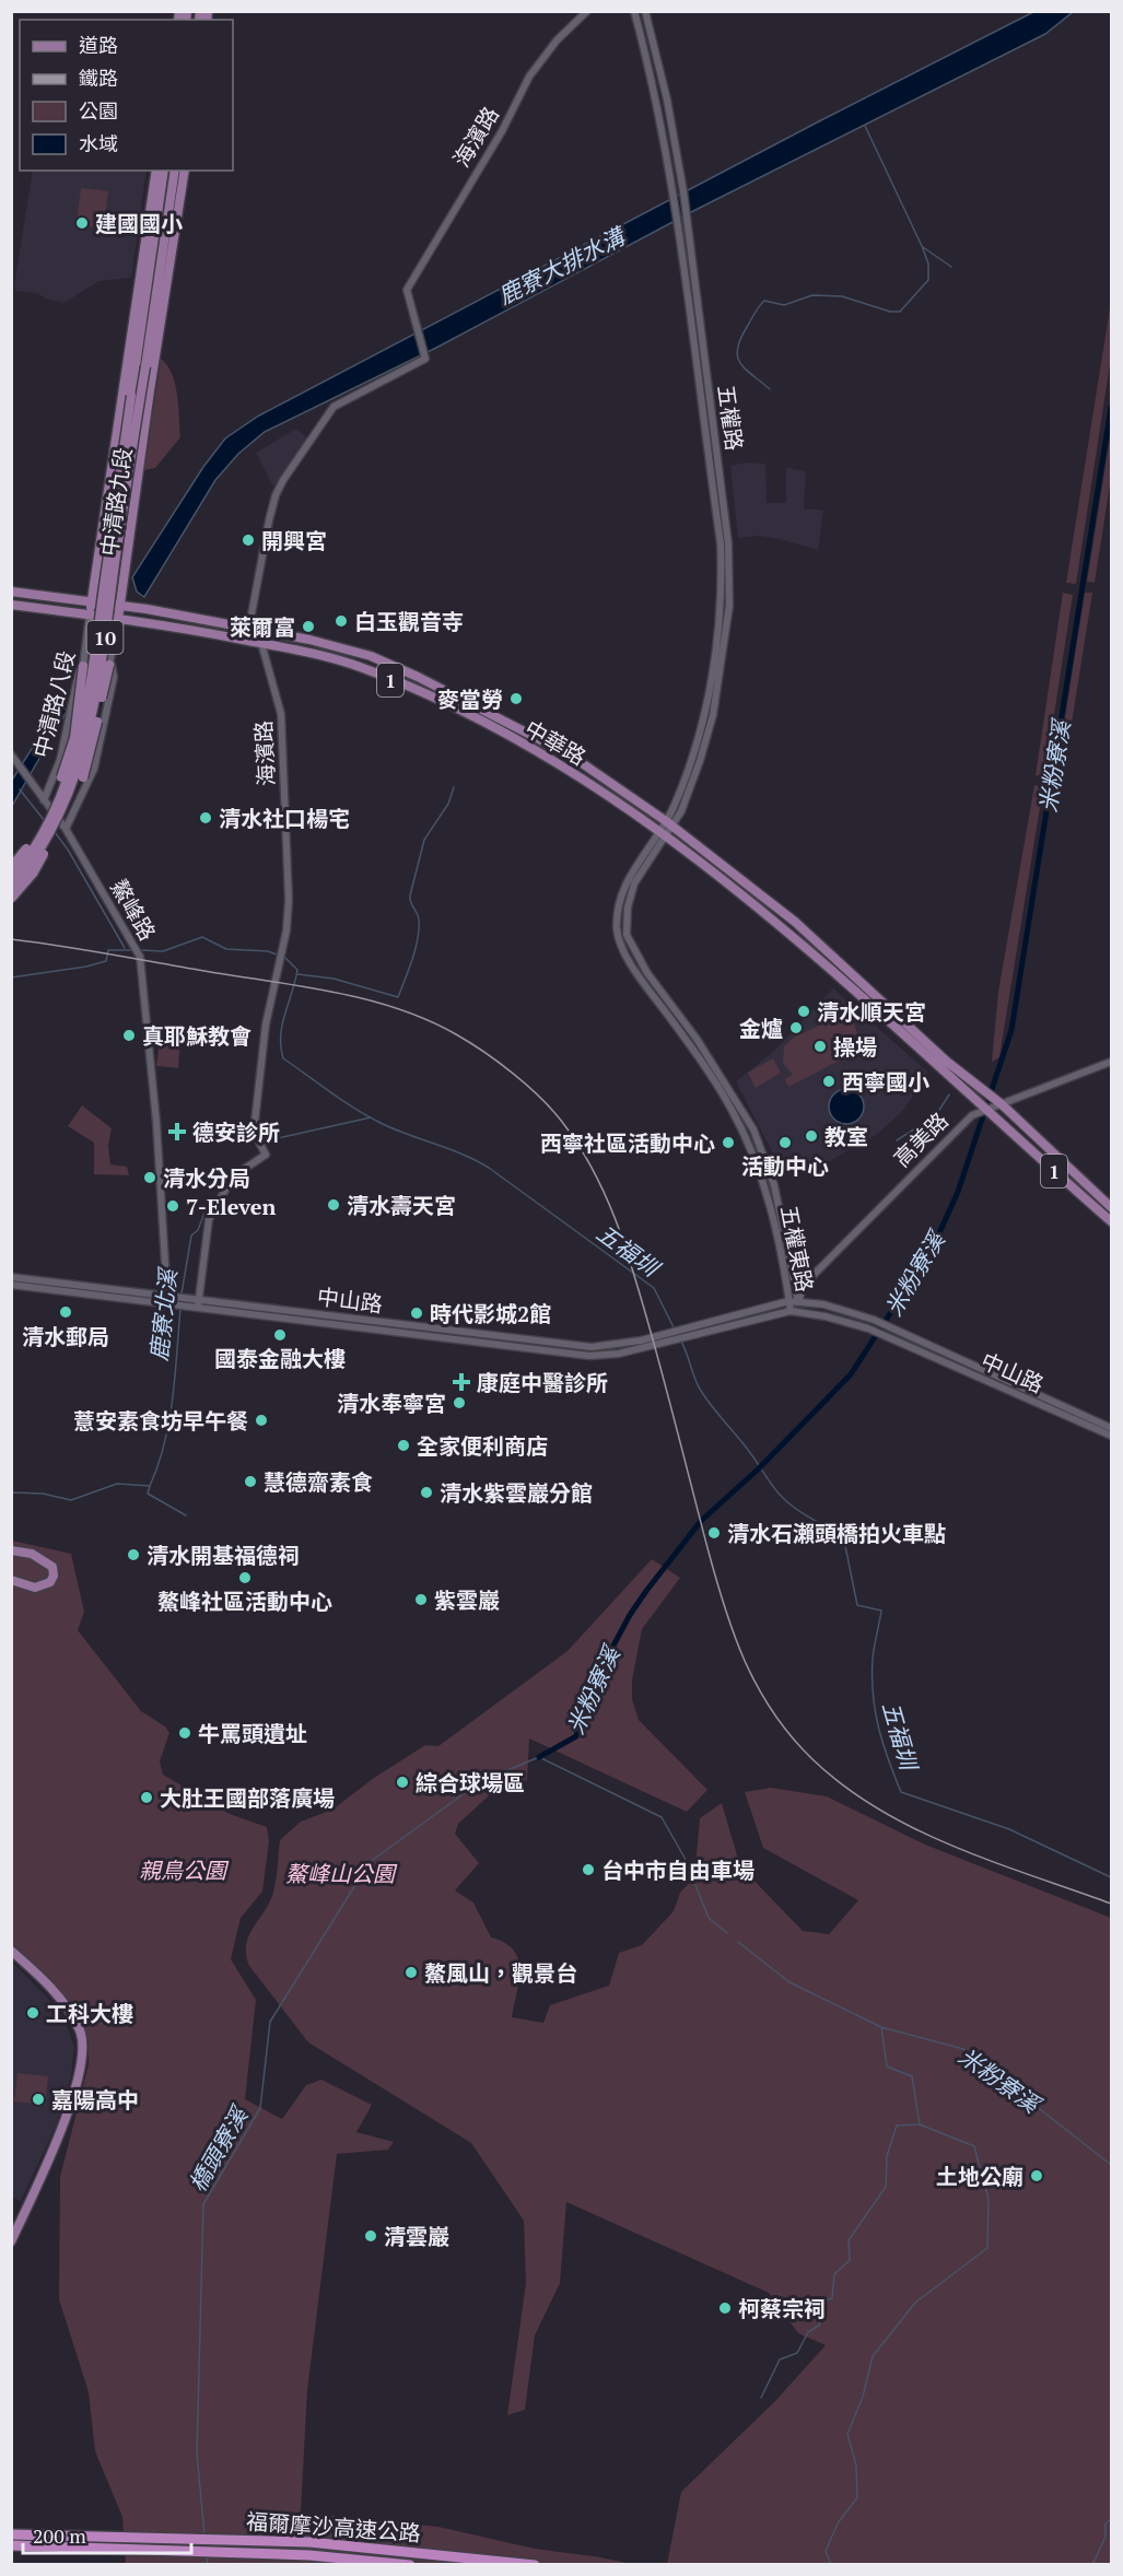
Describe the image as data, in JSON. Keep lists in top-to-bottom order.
{
  "streets": {
    "highway": ["福爾摩沙高速公路"],
    "main road": [
      "中清路九段",
      "10",
      "1",
      "中華路"
    ],
    "street": [
      "海濱路",
      "五權路",
      "中清路八段",
      "鰲峰路",
      "高美路",
      "五權東路",
      "中山路"
    ]
  },
  "crossings": [
    ["海濱路", "中華路"],
    ["海濱路", "中山路"],
    ["五權路", "中華路"],
    ["五權路", "五權東路"],
    ["中清路九段", "10"],
    ["中清路九段", "中清路八段"],
    ["中清路九段", "中華路"],
    ["1", "中華路"],
    ["1", "高美路"],
    ["中清路八段", "中華路"],
    ["中清路八段", "鰲峰路"],
    ["中華路", "高美路"],
    ["中華路", "五權東路"],
    ["鰲峰路", "中山路"],
    ["高美路", "五權東路"],
    ["高美路", "中山路"],
    ["五權東路", "中山路"]
  ],
  "water": [
    "鹿寮大排水溝",
    "米粉寮溪",
    "五福圳",
    "鹿寮北溪",
    "橋頭寮溪"
  ],
  "parks": ["親鳥公園", "鰲峰山公園"],
  "places": {
    "other": [
      "建國國小",
      "開興宮",
      "白玉觀音寺",
      "萊爾富",
      "麥當勞",
      "清水社口楊宅",
      "清水順天宮",
      "金爐",
      "真耶穌教會",
      "操場",
      "西寧國小",
      "教室",
      "西寧社區活動中心",
      "活動中心",
      "清水分局",
      "清水壽天宮",
      "7-Eleven",
      "清水郵局",
      "時代影城2館",
      "國泰金融大樓",
      "清水奉寧宮",
      "薏安素食坊早午餐",
      "全家便利商店",
      "慧德齋素食",
      "清水紫雲巖分館",
      "清水石瀨頭橋拍火車點",
      "清水開基福德祠",
      "鰲峰社區活動中心",
      "紫雲巖",
      "牛罵頭遺址",
      "綜合球場區",
      "大肚王國部落廣場",
      "台中市自由車場",
      "鰲風山，觀景台",
      "工科大樓",
      "嘉陽高中",
      "土地公廟",
      "清雲巖",
      "柯蔡宗祠"
    ],
    "health": ["德安診所", "康庭中醫診所"]
  },
  "legend": [
    "道路",
    "鐵路",
    "公園",
    "水域"
  ],
  "scale_bar": "200 m"
}
